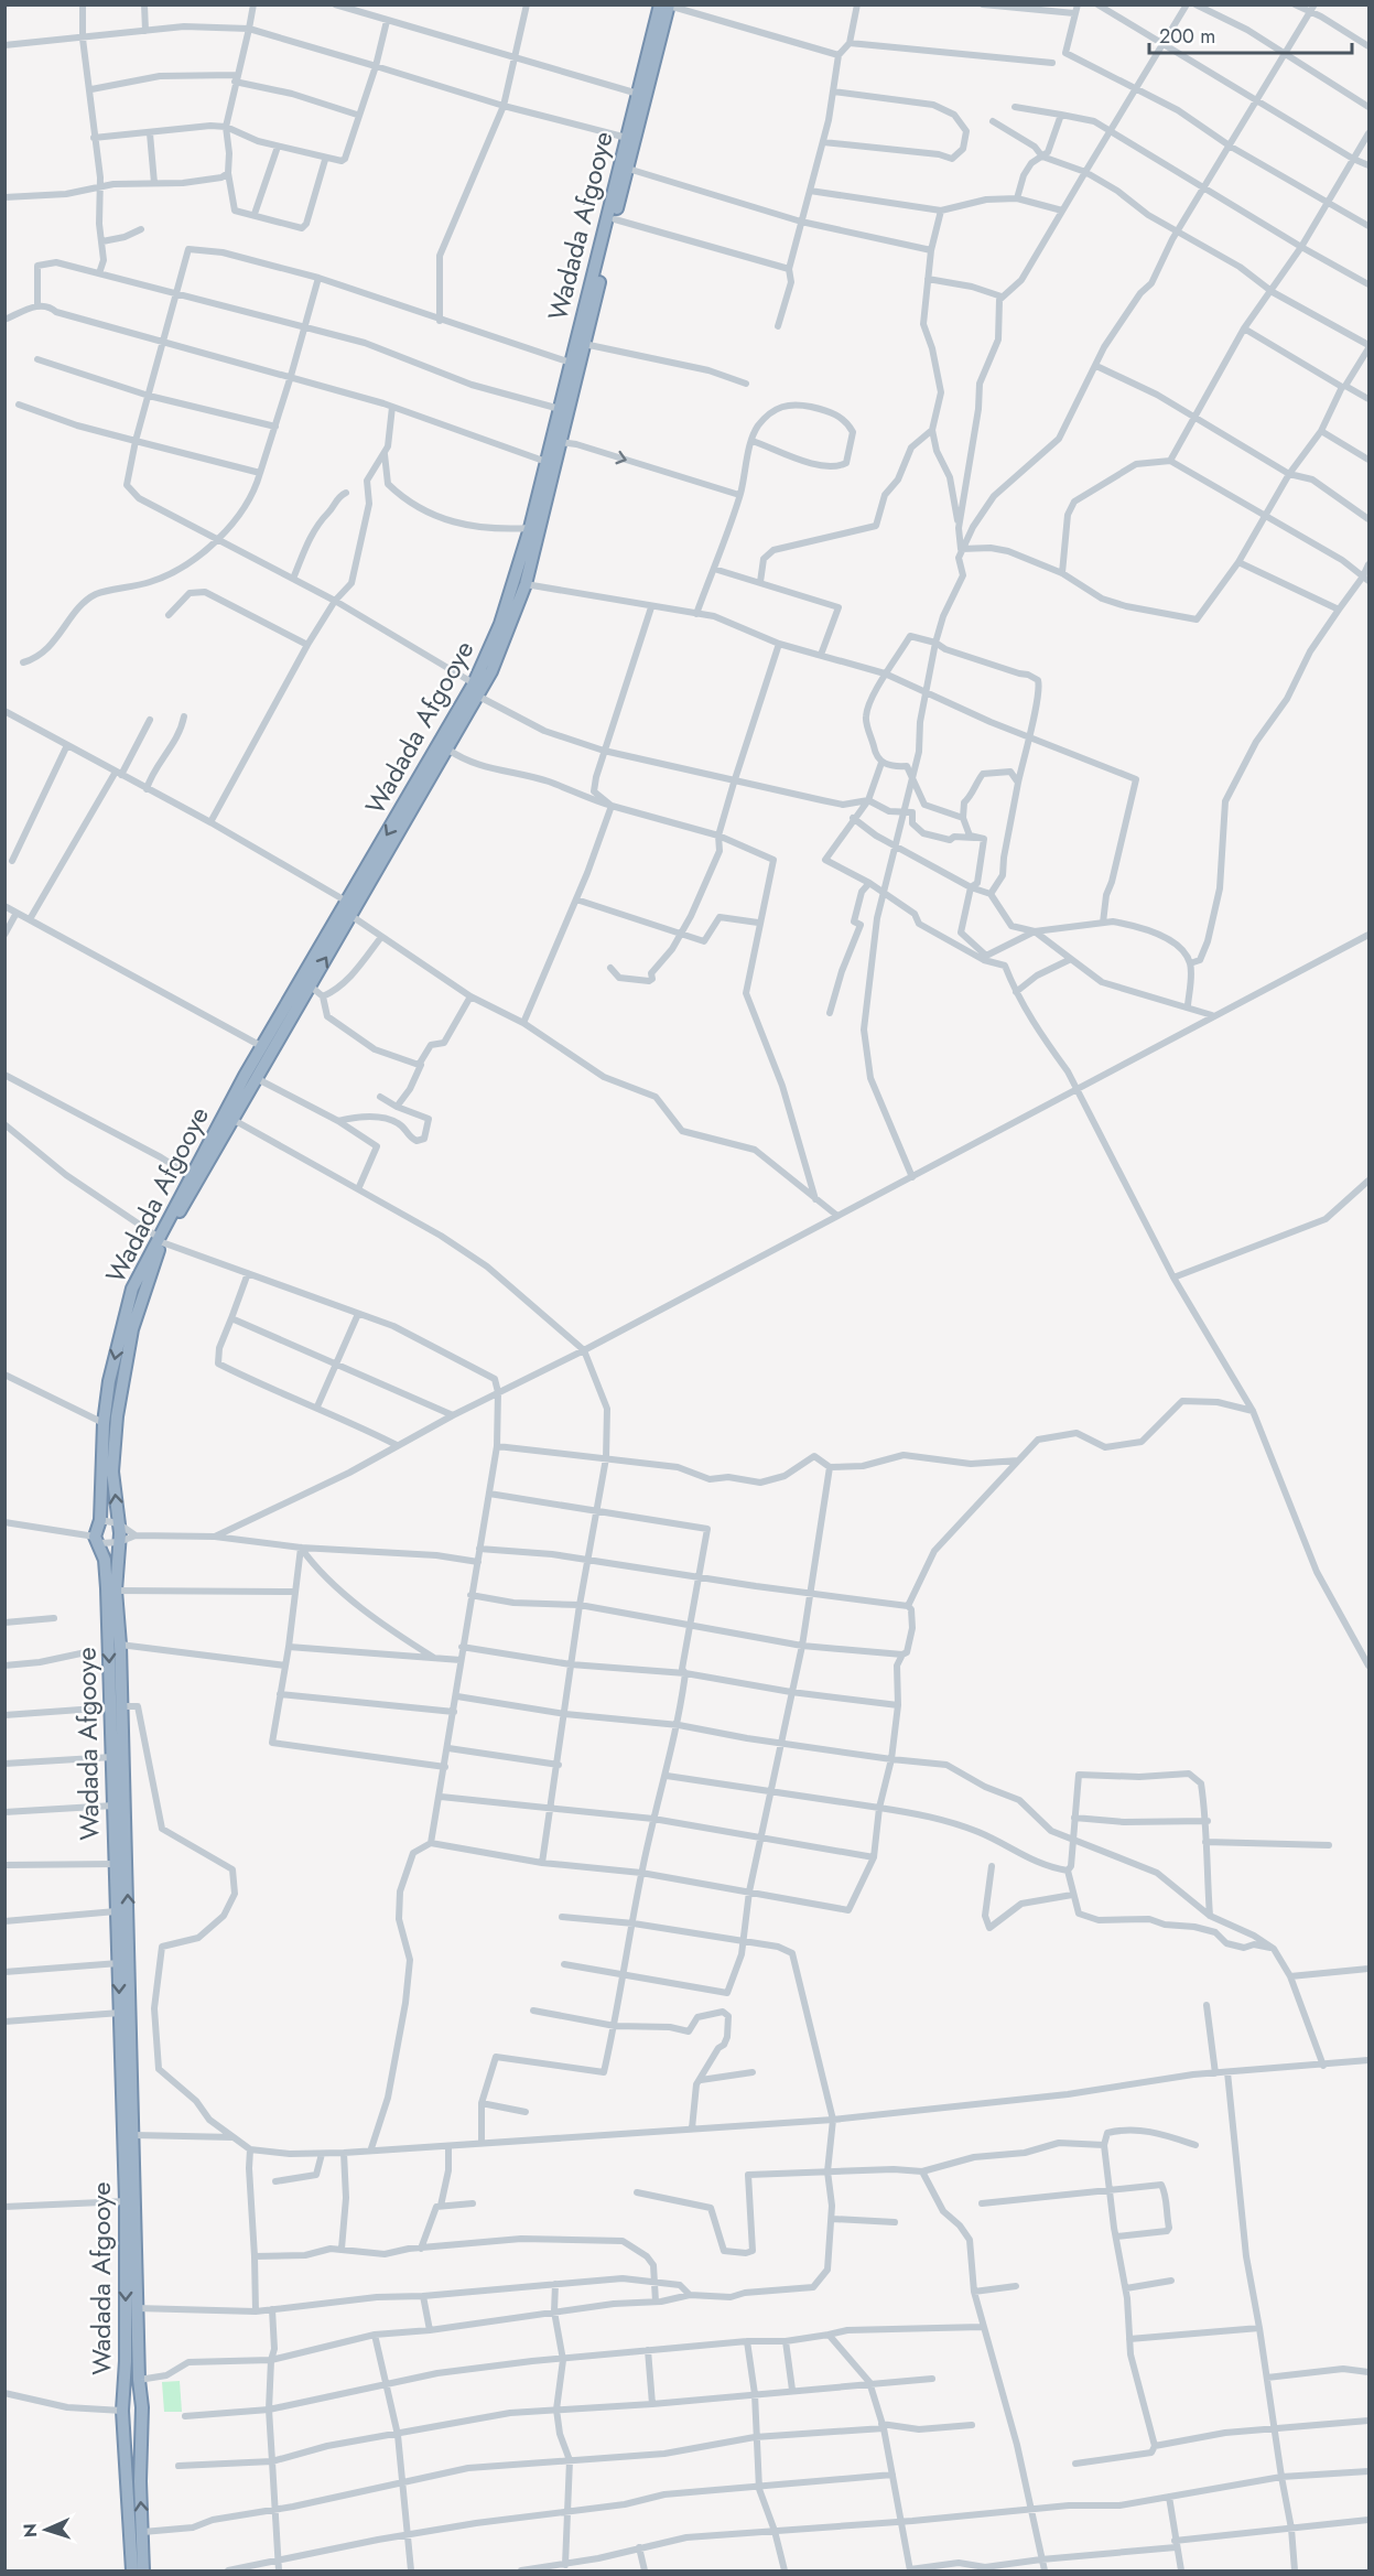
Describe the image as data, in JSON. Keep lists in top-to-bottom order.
{
  "streets": {
    "highway": ["Wadada Afgooye"]
  },
  "scale_bar": "200 m",
  "north": "left"
}
